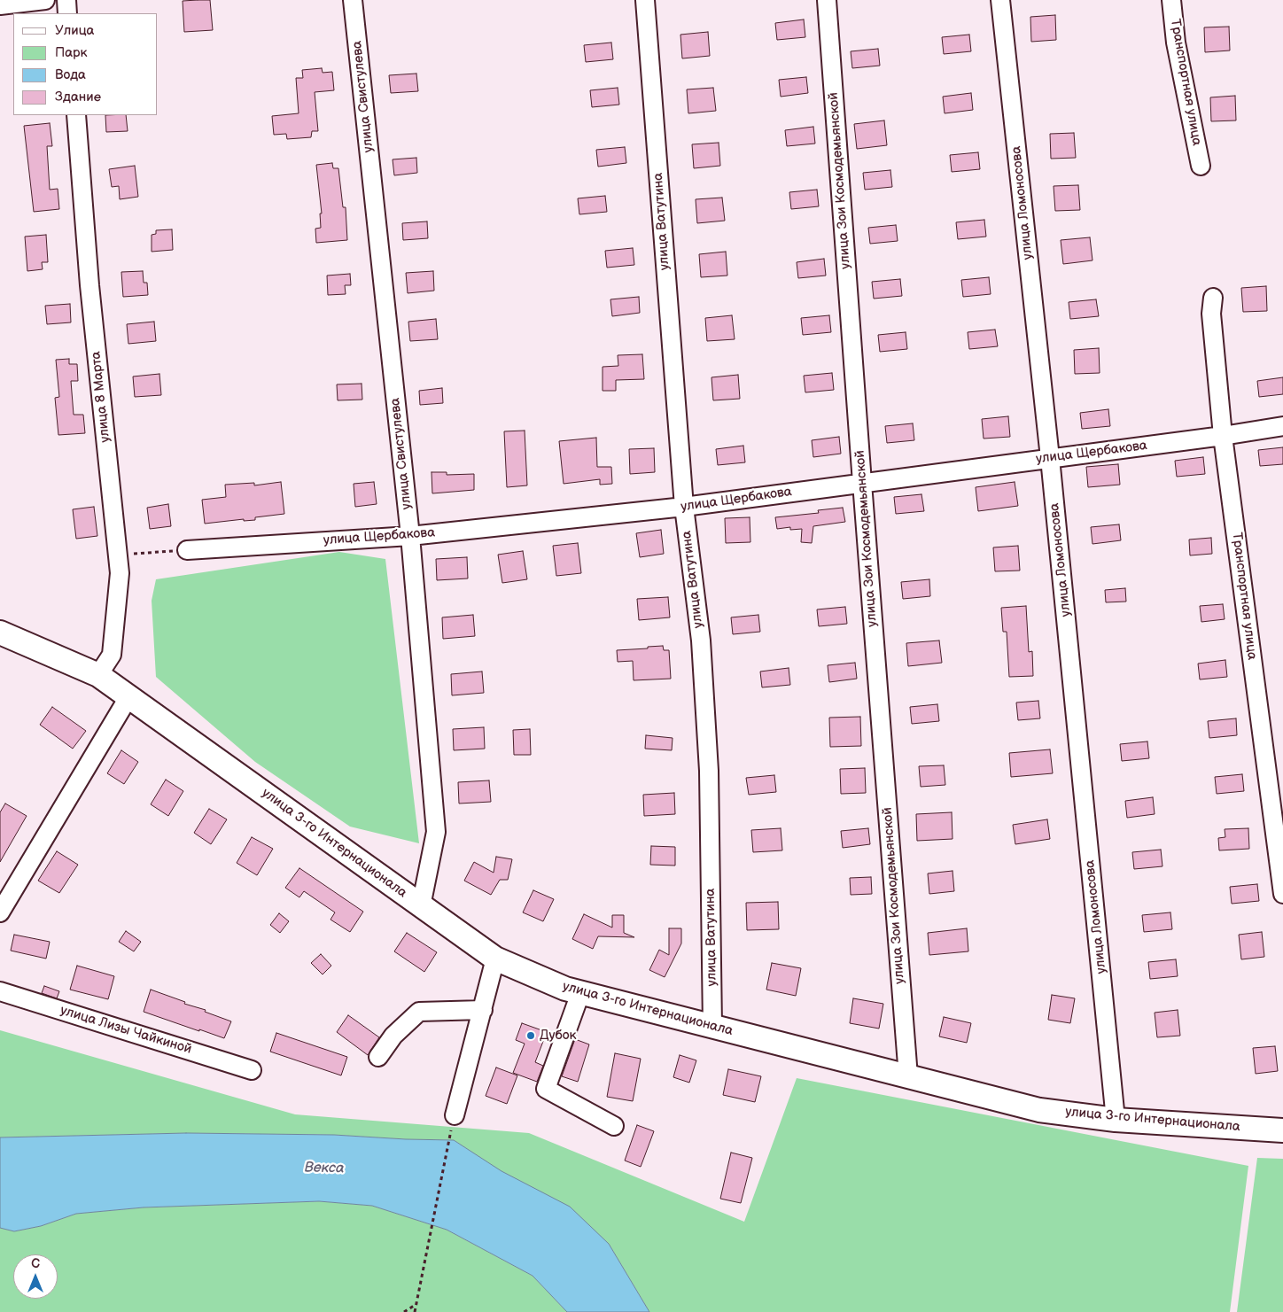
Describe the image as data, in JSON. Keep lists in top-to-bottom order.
{
  "streets": {
    "main road": ["улица 3-го Интернационала"],
    "street": [
      "Транспортная улица",
      "улица Свистулева",
      "улица Зои Космодемьянской",
      "улица Ломоносова",
      "улица Ватутина",
      "улица 8 Марта",
      "улица Щербакова",
      "улица Лизы Чайкиной"
    ]
  },
  "crossings": [
    ["Транспортная улица", "улица Щербакова"],
    ["улица Свистулева", "улица Щербакова"],
    ["улица Свистулева", "улица 3-го Интернационала"],
    ["улица Зои Космодемьянской", "улица Щербакова"],
    ["улица Зои Космодемьянской", "улица 3-го Интернационала"],
    ["улица Ломоносова", "улица Щербакова"],
    ["улица Ломоносова", "улица 3-го Интернационала"],
    ["улица Ватутина", "улица Щербакова"],
    ["улица Ватутина", "улица 3-го Интернационала"],
    ["улица 8 Марта", "улица 3-го Интернационала"]
  ],
  "water": ["Векса"],
  "places": ["Дубок"],
  "legend": [
    "Улица",
    "Парк",
    "Вода",
    "Здание"
  ],
  "north": "top"
}
